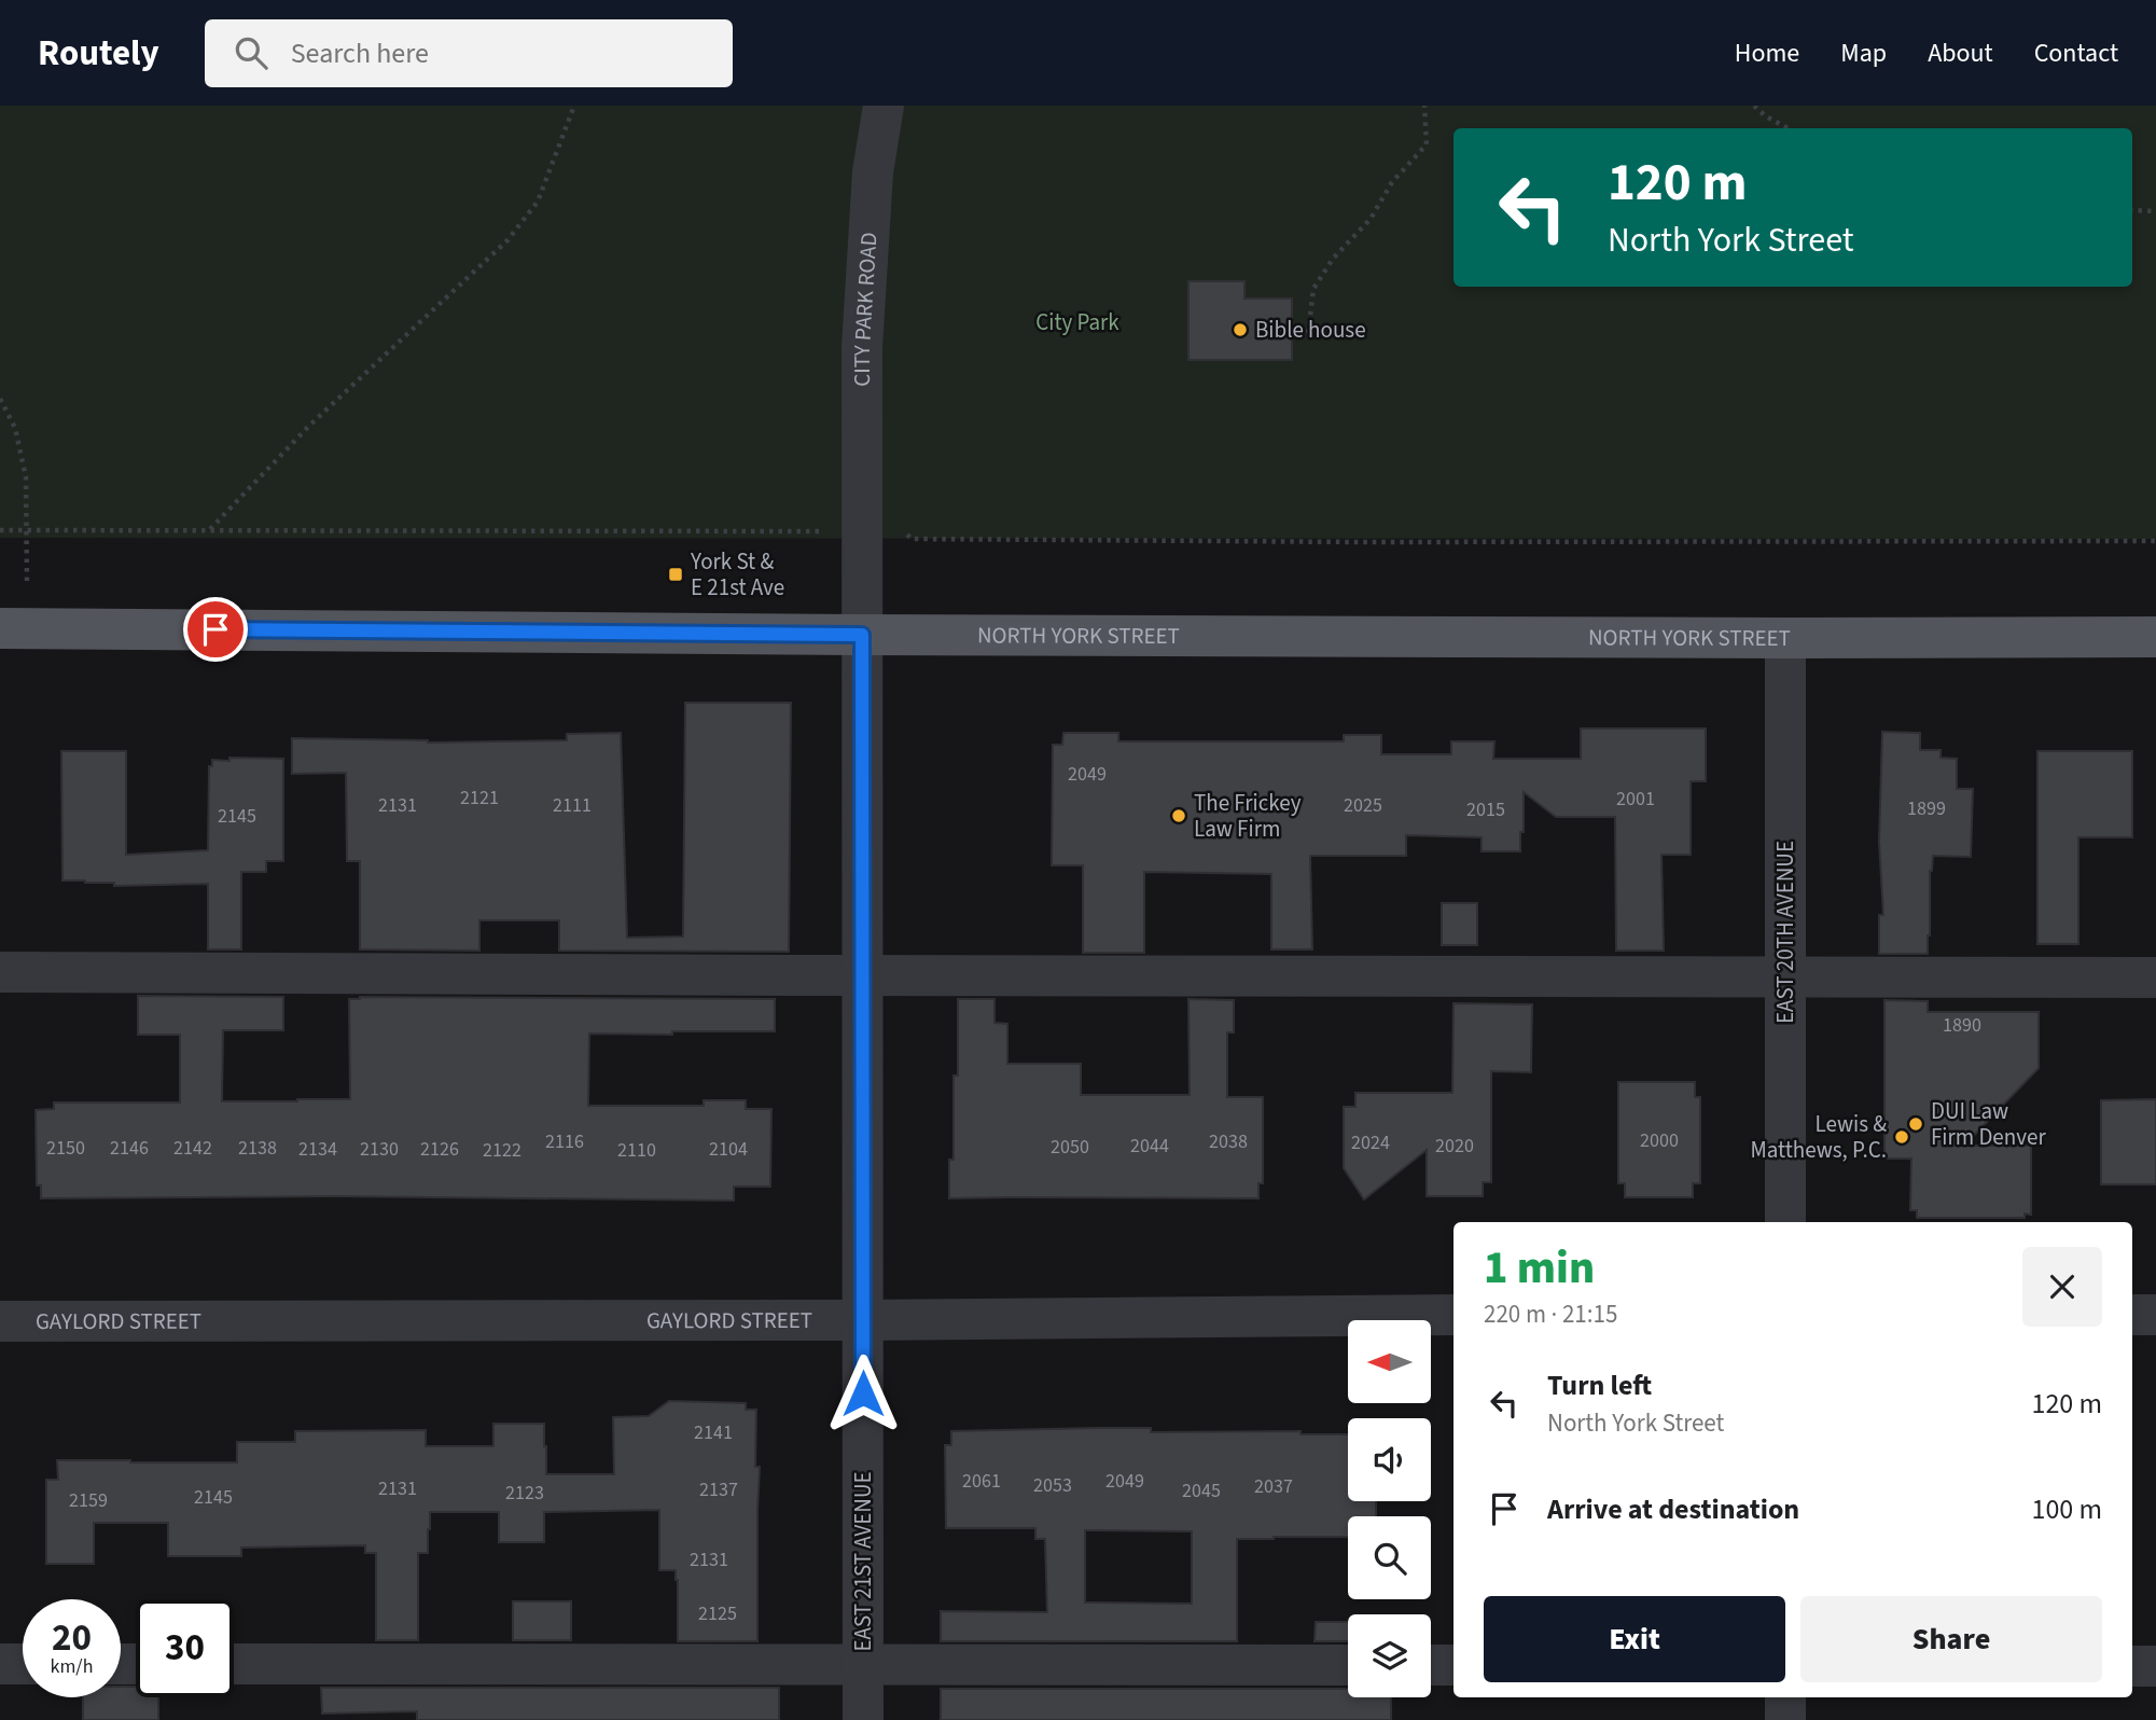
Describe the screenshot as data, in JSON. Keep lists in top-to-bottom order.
{
  "streets": {
    "main road": ["NORTH YORK STREET"],
    "street": [
      "CITY PARK ROAD",
      "EAST 20TH AVENUE",
      "GAYLORD STREET",
      "EAST 21ST AVENUE"
    ]
  },
  "crossings": [
    ["CITY PARK ROAD", "NORTH YORK STREET"],
    ["CITY PARK ROAD", "EAST 21ST AVENUE"],
    ["NORTH YORK STREET", "EAST 20TH AVENUE"],
    ["NORTH YORK STREET", "EAST 21ST AVENUE"],
    ["GAYLORD STREET", "EAST 21ST AVENUE"]
  ],
  "parks": ["City Park"],
  "places": {
    "other": [
      "Bible house",
      "The Frickey Law Firm",
      "DUI Law Firm Denver",
      "Lewis & Matthews, P.C."
    ],
    "transit": ["York St & E 21st Ave"]
  },
  "house_numbers": [
    "2049",
    "2121",
    "2001",
    "2131",
    "2111",
    "2025",
    "1899",
    "2015",
    "2145",
    "1890",
    "2000",
    "2116",
    "2038",
    "2024",
    "2044",
    "2020",
    "2050",
    "2150",
    "2146",
    "2142",
    "2138",
    "2134",
    "2130",
    "2126",
    "2104",
    "2122",
    "2110",
    "2141",
    "2061",
    "2049",
    "2053",
    "2037",
    "2131",
    "2137",
    "2045",
    "2123",
    "2145",
    "2159",
    "2131",
    "2125"
  ],
  "north": "left",
  "page": {
    "header": "Routely",
    "search": "Search here",
    "nav": [
      "Home",
      "Map",
      "About",
      "Contact"
    ],
    "turn": ["120 m", "North York Street"],
    "heading": ["1 min", "220 m · 21:15"],
    "list": [
      {
        "name": "Turn left",
        "note": "North York Street",
        "value": "120 m"
      },
      {
        "name": "Arrive at destination",
        "value": "100 m"
      }
    ],
    "buttons": ["Exit", "Share"],
    "speed": "20 km/h",
    "limit": "30"
  }
}
